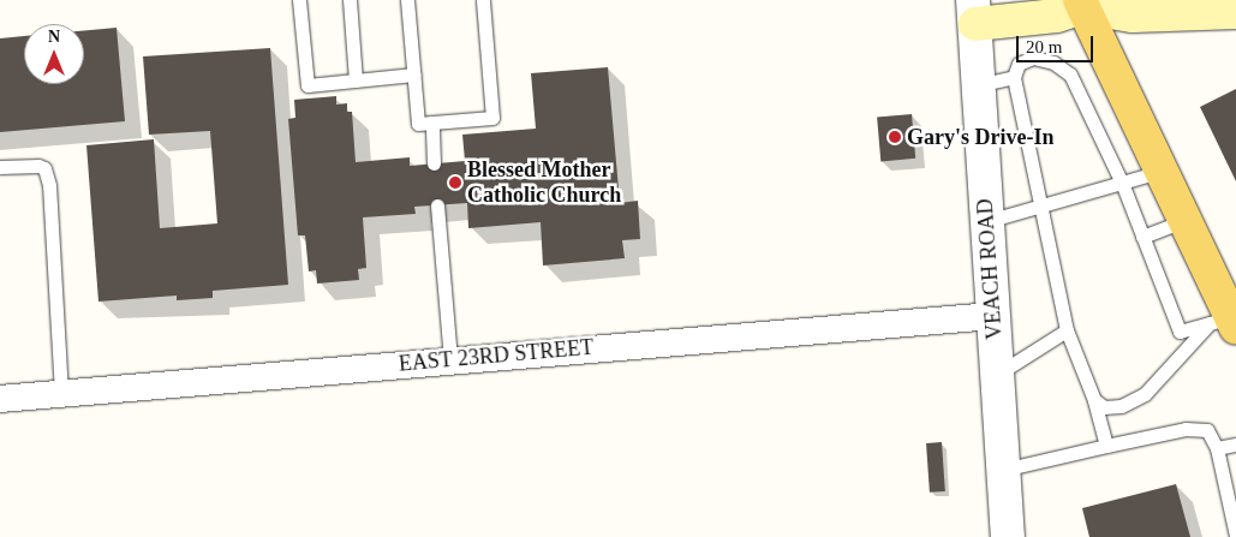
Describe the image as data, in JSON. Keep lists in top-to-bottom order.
{
  "streets": {
    "street": ["VEACH ROAD", "EAST 23RD STREET"]
  },
  "crossings": [
    ["VEACH ROAD", "EAST 23RD STREET"]
  ],
  "places": ["Gary's Drive-In", "Blessed Mother Catholic Church"],
  "scale_bar": "20 m",
  "north": "top"
}
